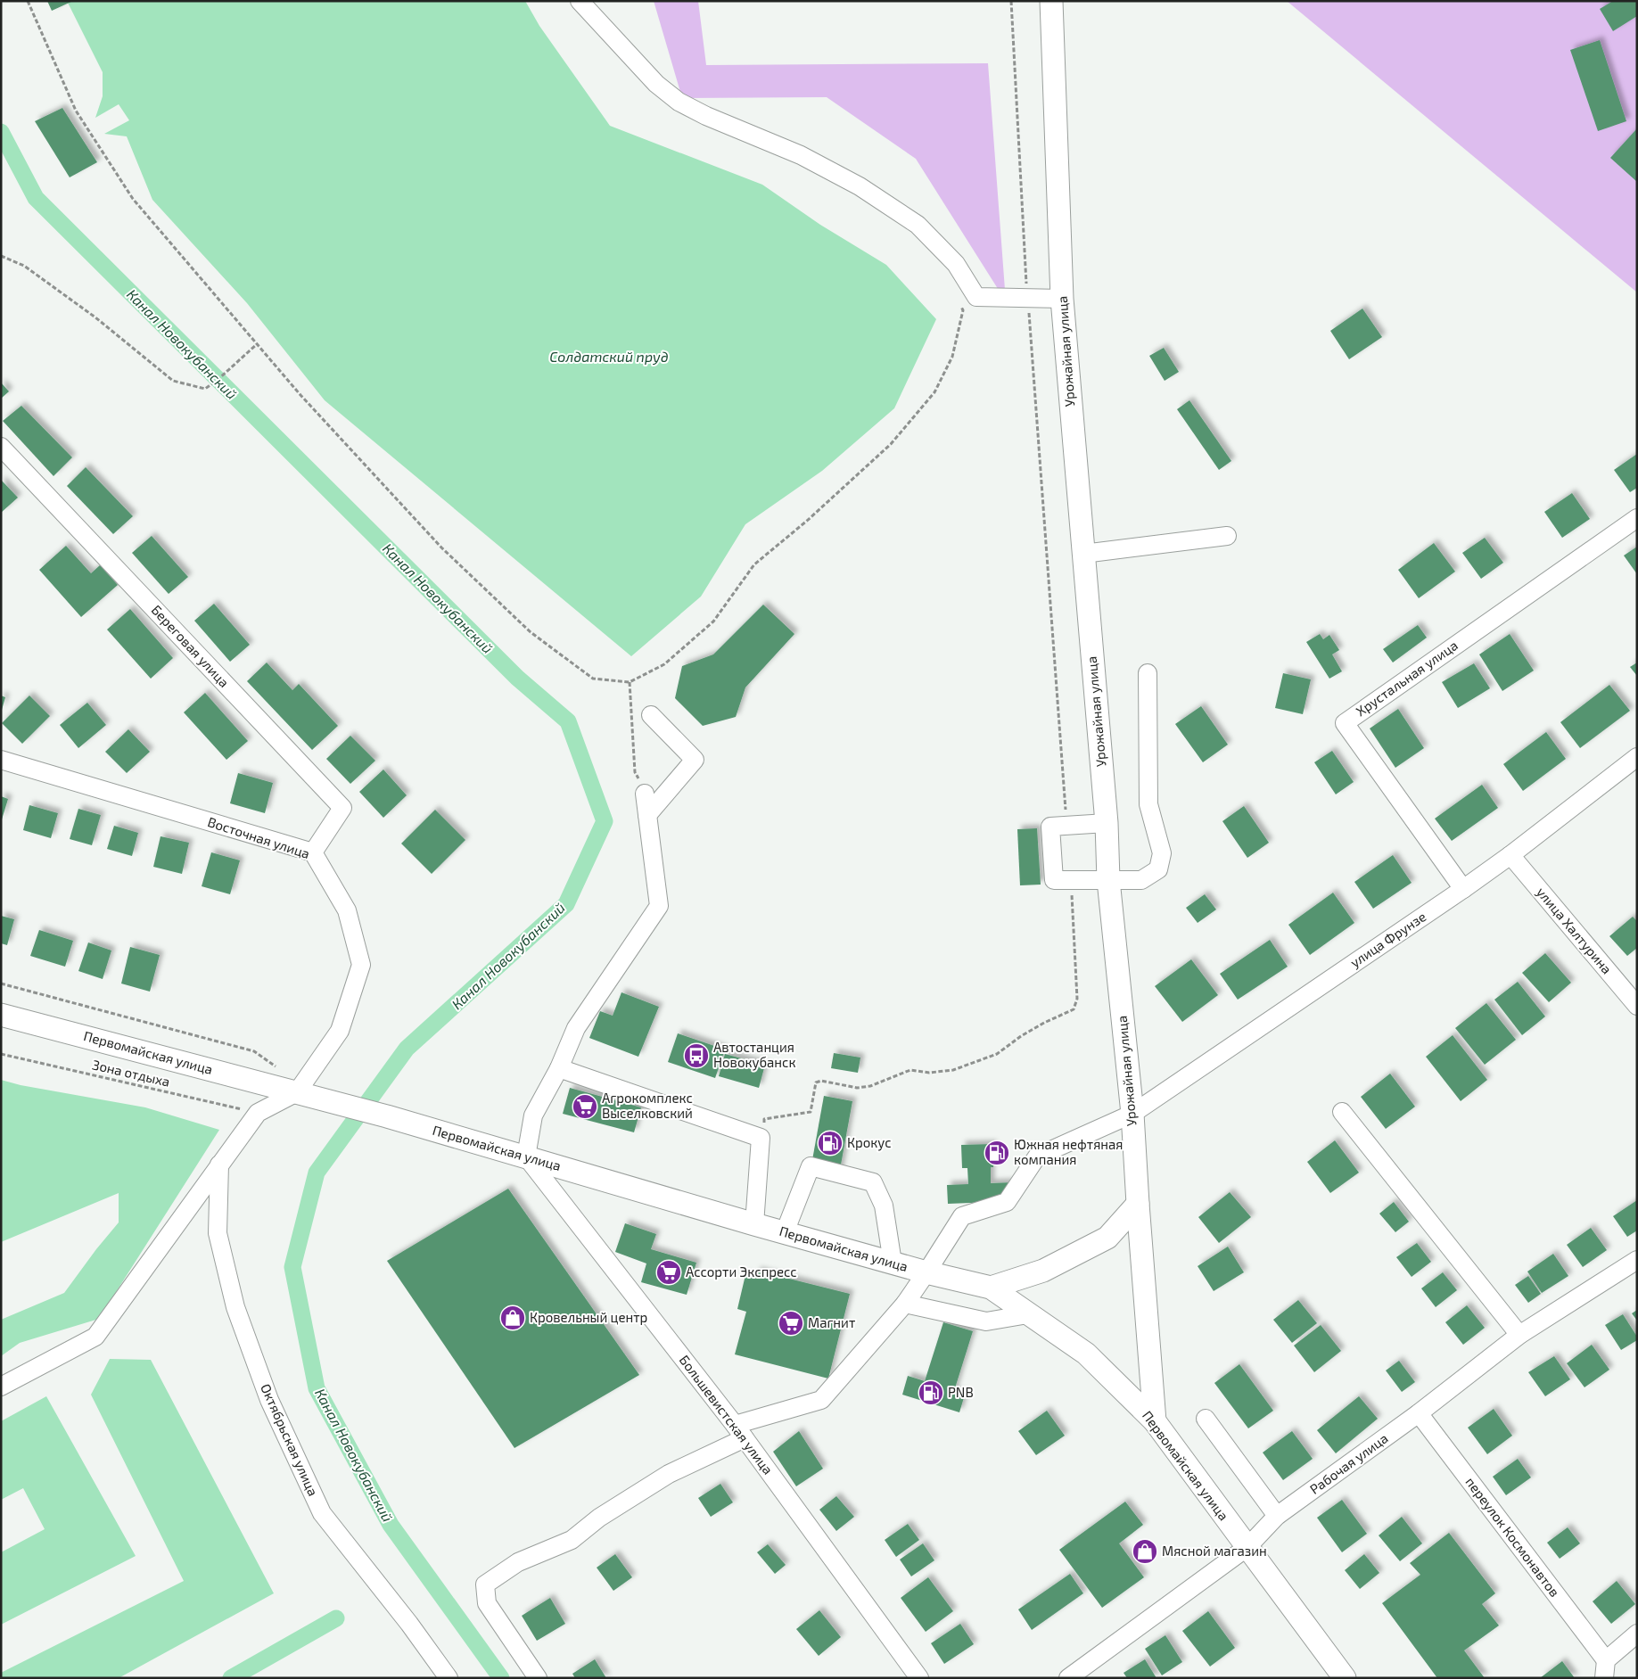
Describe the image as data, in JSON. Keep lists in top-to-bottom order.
{
  "streets": {
    "main road": ["Урожайная улица", "Первомайская улица"],
    "street": [
      "Береговая улица",
      "Хрустальная улица",
      "Восточная улица",
      "улица Халтурина",
      "улица Фрунзе",
      "Большевистская улица",
      "Октябрьская улица",
      "Рабочая улица",
      "переулок Космонавтов"
    ],
    "path": ["Зона отдыха"]
  },
  "crossings": [
    ["Урожайная улица", "улица Фрунзе"],
    ["Урожайная улица", "Первомайская улица"],
    ["Береговая улица", "Восточная улица"],
    ["Хрустальная улица", "улица Фрунзе"],
    ["Восточная улица", "Первомайская улица"],
    ["улица Халтурина", "улица Фрунзе"],
    ["улица Фрунзе", "Первомайская улица"],
    ["улица Фрунзе", "Большевистская улица"],
    ["Первомайская улица", "Большевистская улица"],
    ["Первомайская улица", "Рабочая улица"],
    ["Рабочая улица", "переулок Космонавтов"]
  ],
  "water": ["Канал Новокубанский", "Солдатский пруд"],
  "places": {
    "bus stop": ["Автостанция Новокубанск"],
    "supermarket": ["Агрокомплекс Выселковский", "Ассорти Экспресс", "Магнит"],
    "fuel station": ["Крокус", "Южная нефтяная компания", "PNB"],
    "shop": ["Кровельный центр", "Мясной магазин"]
  }
}
